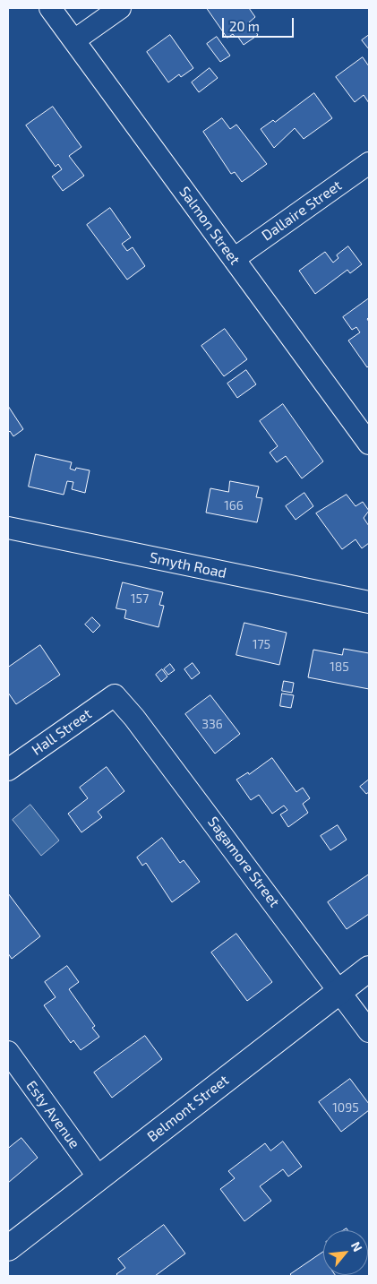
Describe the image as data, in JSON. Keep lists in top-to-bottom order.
{
  "streets": {
    "street": [
      "Dallaire Street",
      "Salmon Street",
      "Smyth Road",
      "Hall Street",
      "Sagamore Street",
      "Belmont Street",
      "Esty Avenue"
    ]
  },
  "crossings": [
    ["Dallaire Street", "Salmon Street"],
    ["Hall Street", "Sagamore Street"],
    ["Sagamore Street", "Belmont Street"],
    ["Belmont Street", "Esty Avenue"]
  ],
  "house_numbers": [
    "166",
    "157",
    "175",
    "185",
    "336",
    "1095"
  ],
  "scale_bar": "20 m",
  "north": "top right"
}
